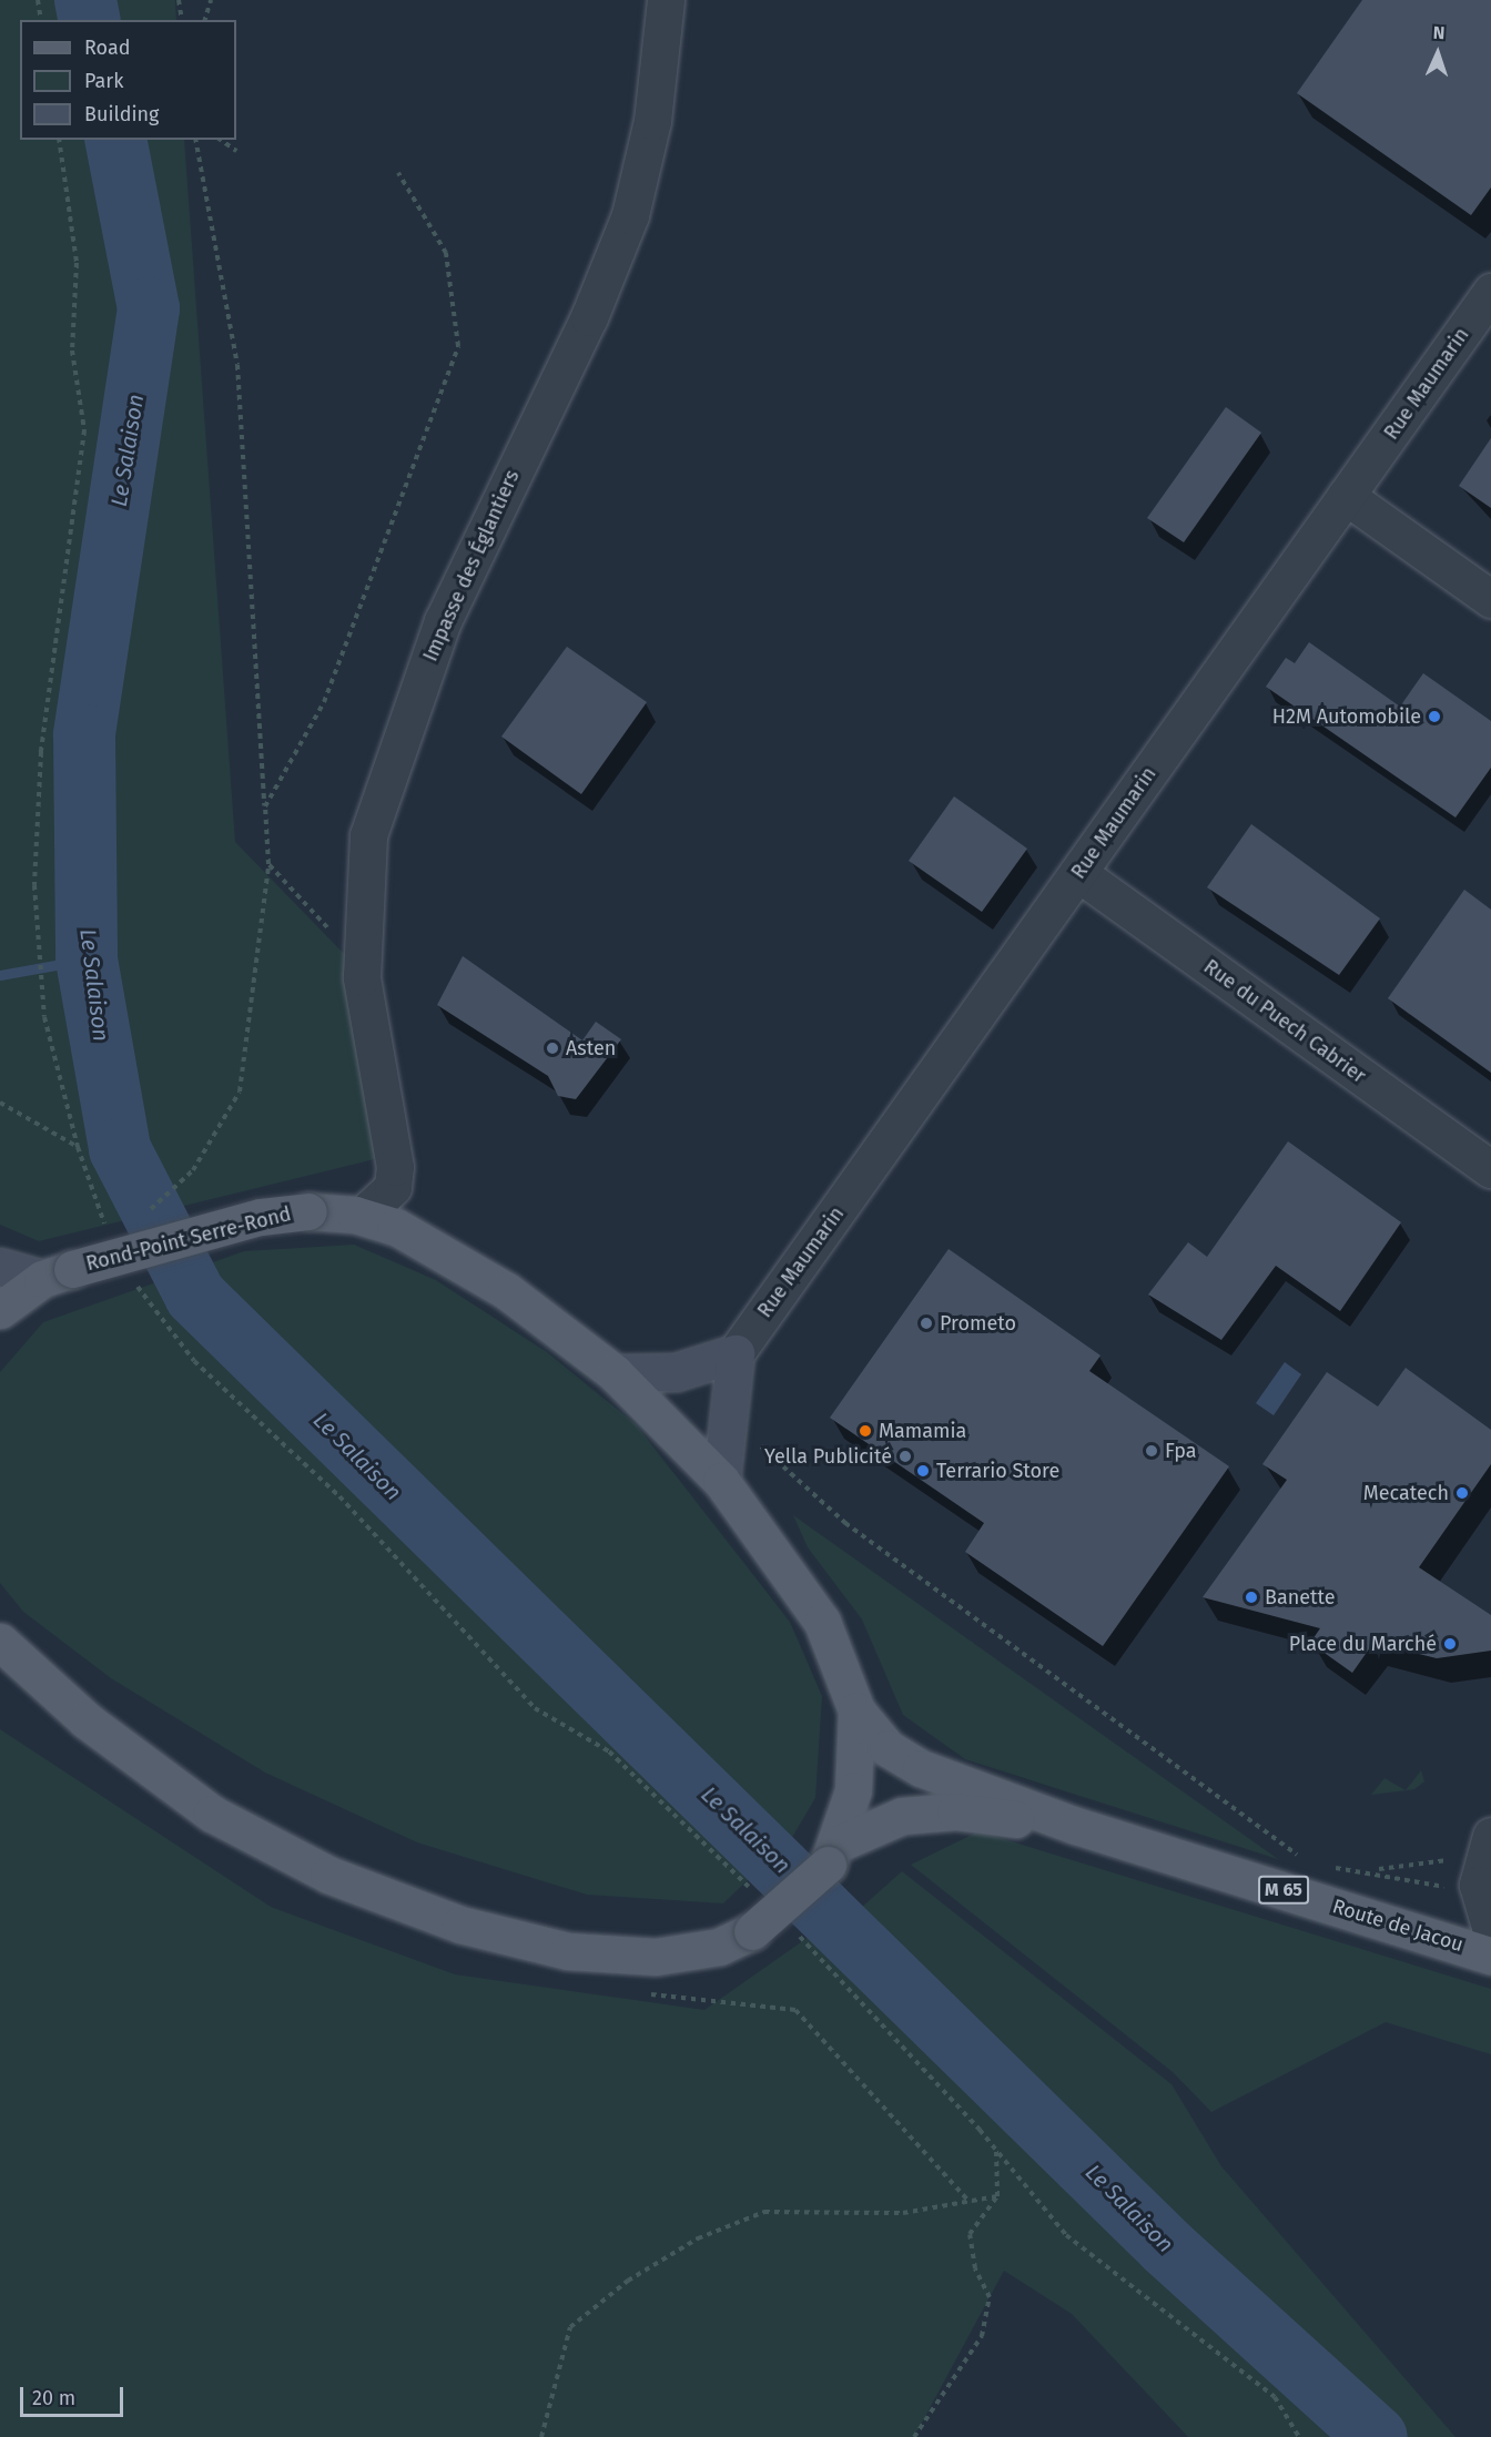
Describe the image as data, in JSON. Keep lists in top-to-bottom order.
{
  "streets": {
    "main road": ["Rond-Point Serre-Rond", "M 65", "Route de Jacou"],
    "street": ["Rue Maumarin", "Impasse des Églantiers", "Rue du Puech Cabrier"]
  },
  "crossings": [
    ["Rue Maumarin", "Rue du Puech Cabrier"],
    ["Impasse des Églantiers", "Rond-Point Serre-Rond"],
    ["Rond-Point Serre-Rond", "Route de Jacou"]
  ],
  "water": ["Le Salaison"],
  "places": [
    "H2M Automobile",
    "Asten",
    "Prometo",
    "Mamamia",
    "Fpa",
    "Yella Publicité",
    "Terrario Store",
    "Mecatech",
    "Banette",
    "Place du Marché"
  ],
  "legend": ["Road", "Park", "Building"],
  "scale_bar": "20 m",
  "north": "top"
}
